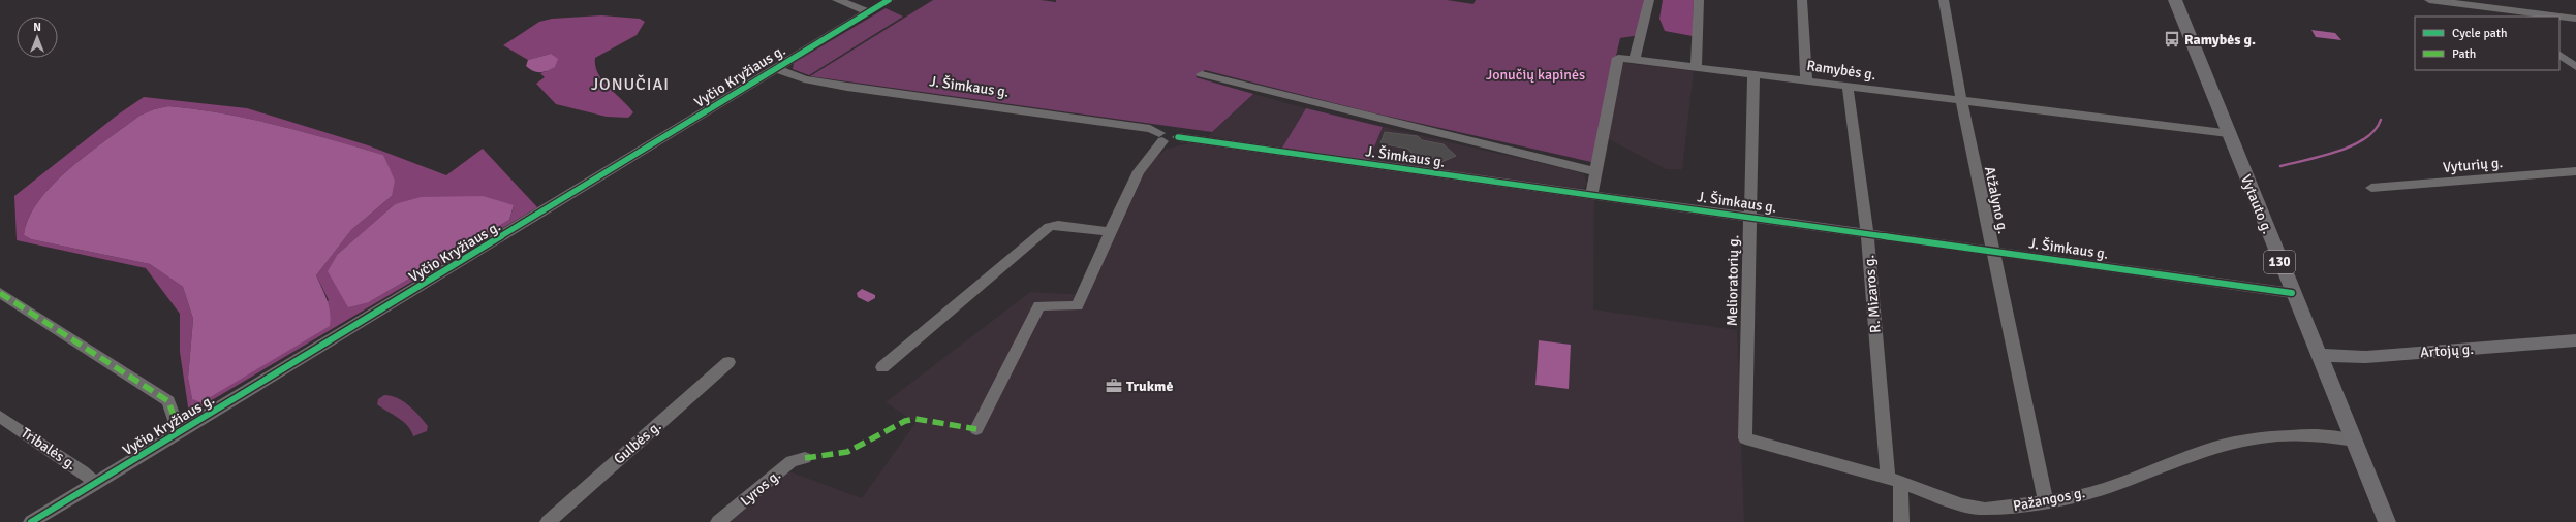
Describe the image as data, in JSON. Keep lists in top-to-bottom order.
{
  "streets": {
    "main road": ["Vytauto g.", "130", "Artojų g."],
    "street": [
      "Ramybės g.",
      "Vyčio Kryžiaus g.",
      "J. Šimkaus g.",
      "Vyturių g.",
      "Atžalyno g.",
      "Melioratorių g.",
      "R. Mizaros g.",
      "Gulbės g.",
      "Tribalės g.",
      "Lyros g.",
      "Pažangos g."
    ]
  },
  "crossings": [
    ["Ramybės g.", "Atžalyno g."],
    ["Ramybės g.", "Vytauto g."],
    ["Ramybės g.", "Melioratorių g."],
    ["Ramybės g.", "R. Mizaros g."],
    ["Vyčio Kryžiaus g.", "J. Šimkaus g."],
    ["Vyčio Kryžiaus g.", "Tribalės g."],
    ["J. Šimkaus g.", "Atžalyno g."],
    ["J. Šimkaus g.", "Vytauto g."],
    ["J. Šimkaus g.", "Melioratorių g."],
    ["J. Šimkaus g.", "R. Mizaros g."],
    ["Atžalyno g.", "Pažangos g."],
    ["Vytauto g.", "Artojų g."],
    ["Vytauto g.", "Pažangos g."],
    ["Melioratorių g.", "Pažangos g."],
    ["R. Mizaros g.", "Pažangos g."]
  ],
  "districts": ["JONUČIAI"],
  "parks": ["Jonučių kapinės"],
  "places": {
    "bus stop": ["Ramybės g."],
    "office": ["Trukmė"]
  },
  "legend": ["Cycle path", "Path"],
  "north": "top"
}
